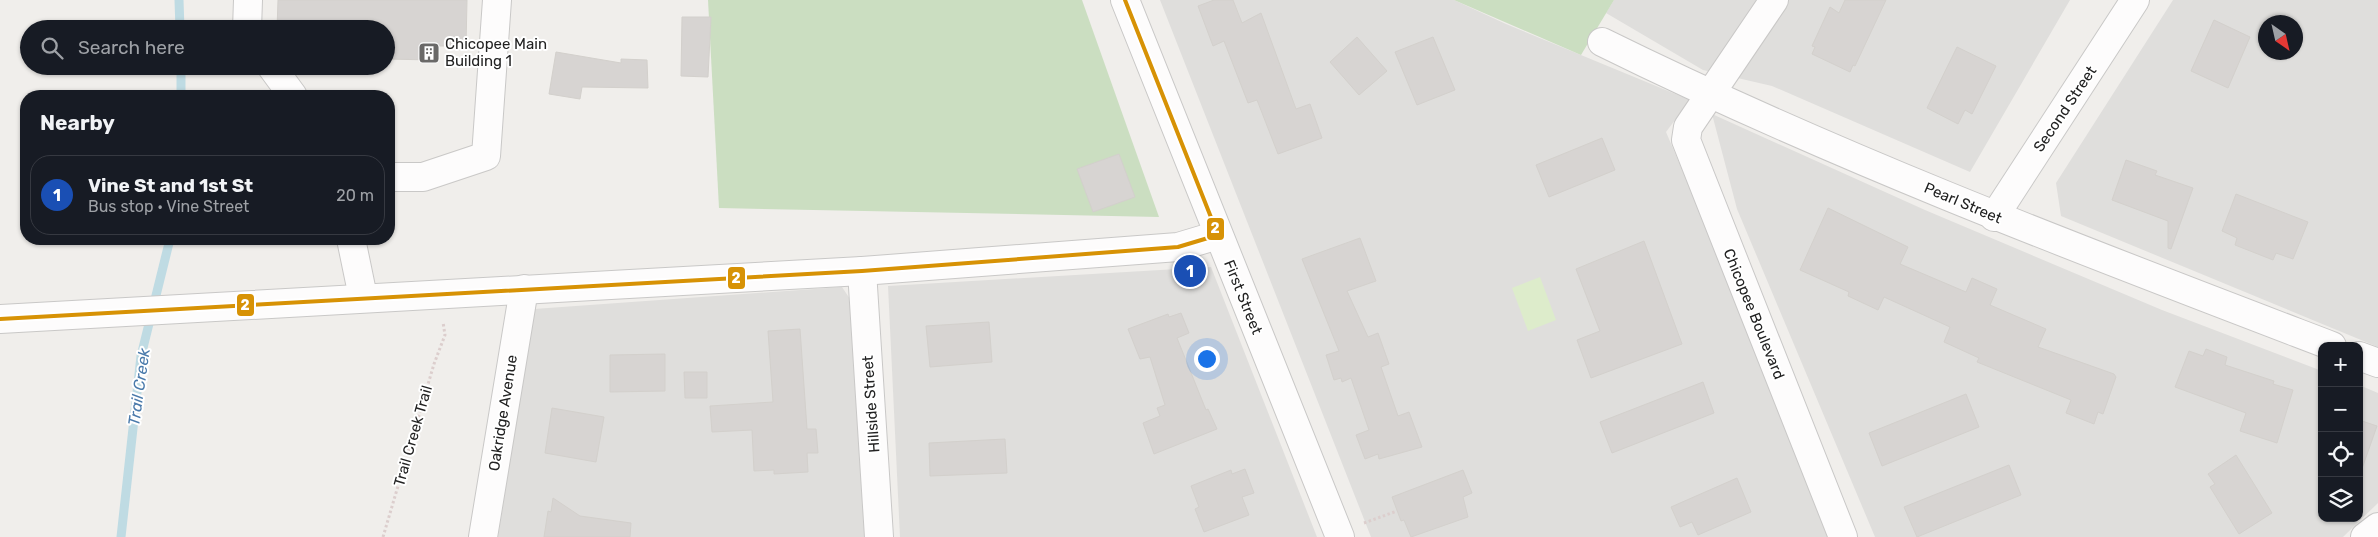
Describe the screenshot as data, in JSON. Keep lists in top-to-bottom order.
{
  "streets": {
    "street": [
      "Second Street",
      "Pearl Street",
      "First Street",
      "Chicopee Boulevard",
      "Hillside Street",
      "Oakridge Avenue"
    ],
    "path": ["Trail Creek Trail"]
  },
  "crossings": [
    ["Second Street", "Pearl Street"],
    ["Pearl Street", "Chicopee Boulevard"]
  ],
  "water": ["Trail Creek"],
  "places": {
    "building": ["Chicopee Main Building 1"]
  },
  "lines": ["transit line 2"],
  "north": "bottom right",
  "page": {
    "search": "Search here",
    "heading": "Nearby",
    "list": [
      {
        "mark": "1",
        "name": "Vine St and 1st St",
        "note": "Bus stop · Vine Street",
        "value": "20 m"
      }
    ],
    "pins": "1",
    "map_buttons": ["+", "−"]
  }
}
